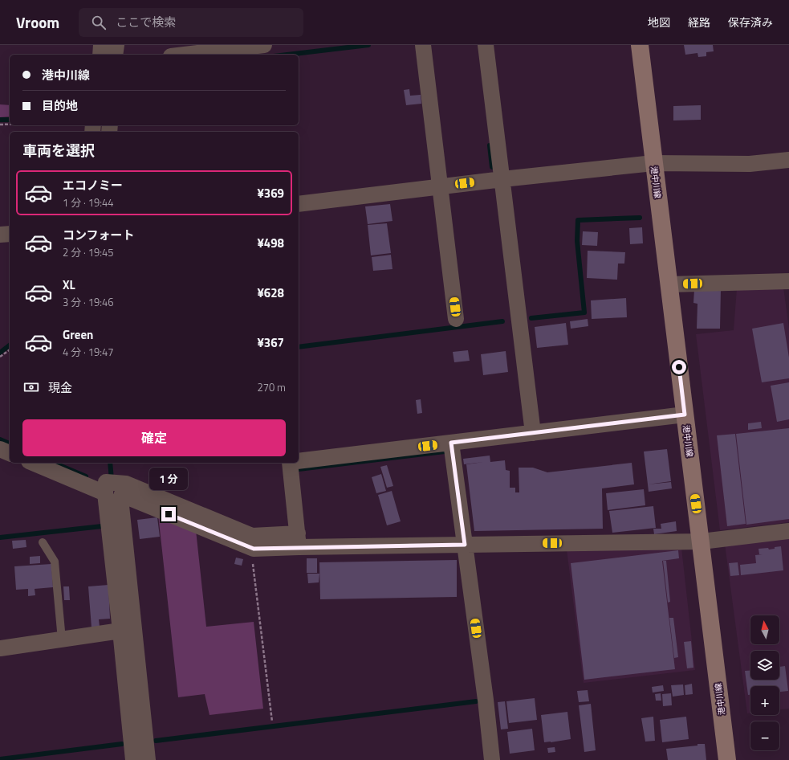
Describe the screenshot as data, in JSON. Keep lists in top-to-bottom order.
{
  "streets": {
    "main road": ["港中川線"]
  },
  "north": "top",
  "page": {
    "header": "Vroom",
    "search": "ここで検索",
    "nav": ["地図", "経路", "保存済み"],
    "banner": ["港中川線", "目的地"],
    "heading": "車両を選択",
    "list": [
      {
        "name": "エコノミー",
        "note": "1 分 · 19:44",
        "value": "¥369"
      },
      {
        "name": "コンフォート",
        "note": "2 分 · 19:45",
        "value": "¥498"
      },
      {
        "name": "XL",
        "note": "3 分 · 19:46",
        "value": "¥628"
      },
      {
        "name": "Green",
        "note": "4 分 · 19:47",
        "value": "¥367"
      }
    ],
    "pay": ["現金", "270 m"],
    "buttons": "確定",
    "bubble": "1 分",
    "map_buttons": ["+", "−"]
  }
}
